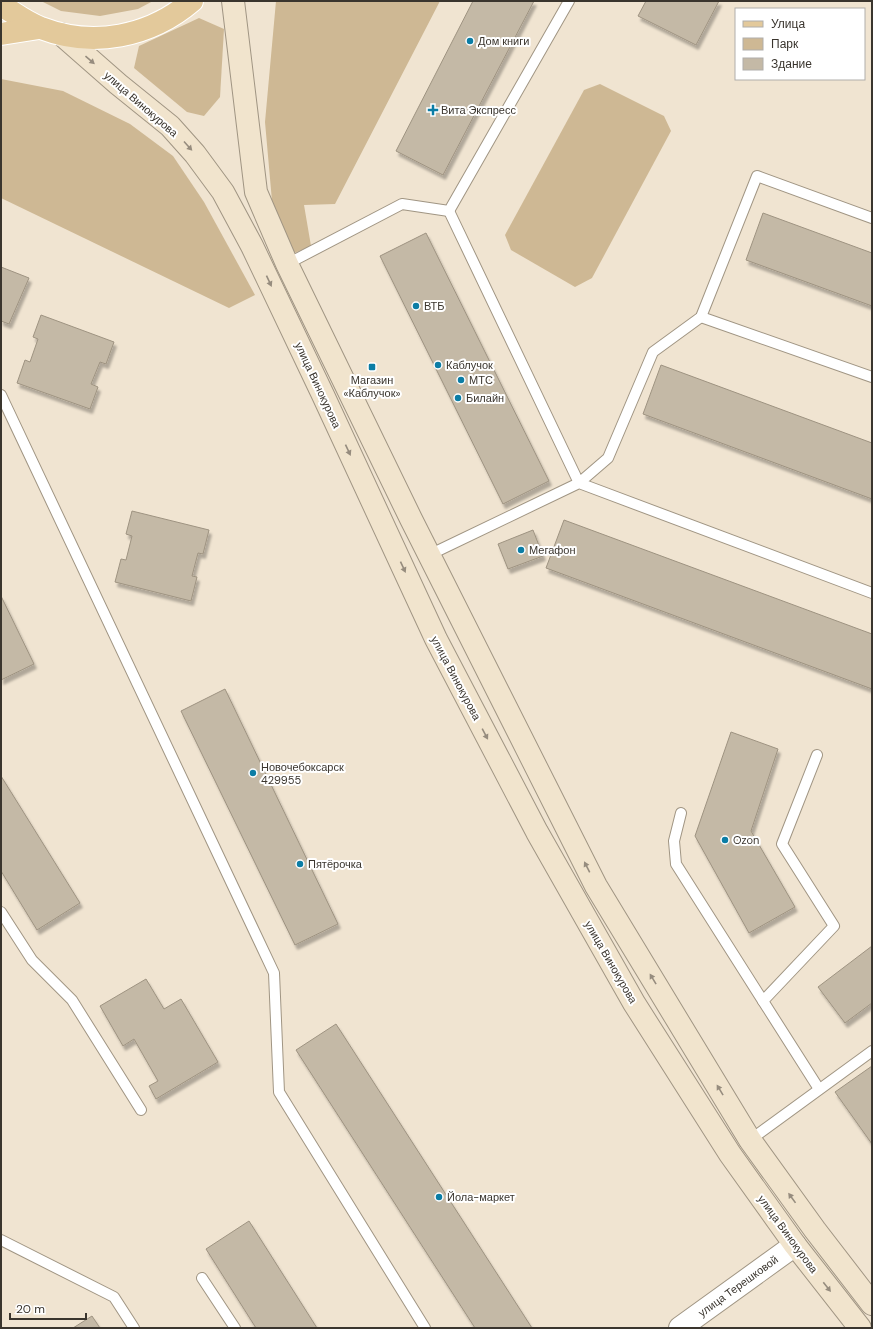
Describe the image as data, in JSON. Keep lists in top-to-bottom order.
{
  "streets": {
    "main road": ["улица Винокурова", "улица Терешковой"]
  },
  "crossings": [
    ["улица Винокурова", "улица Терешковой"]
  ],
  "places": {
    "other": [
      "Дом книги",
      "ВТБ",
      "Каблучок",
      "МТС",
      "Билайн",
      "Мегафон",
      "Новочебоксарск 429955",
      "Ozon",
      "Пятёрочка",
      "Йола-маркет"
    ],
    "health": ["Вита Экспресс"],
    "transit": ["Магазин «Каблучок»"]
  },
  "legend": ["Улица", "Парк", "Здание"],
  "scale_bar": "20 m"
}
